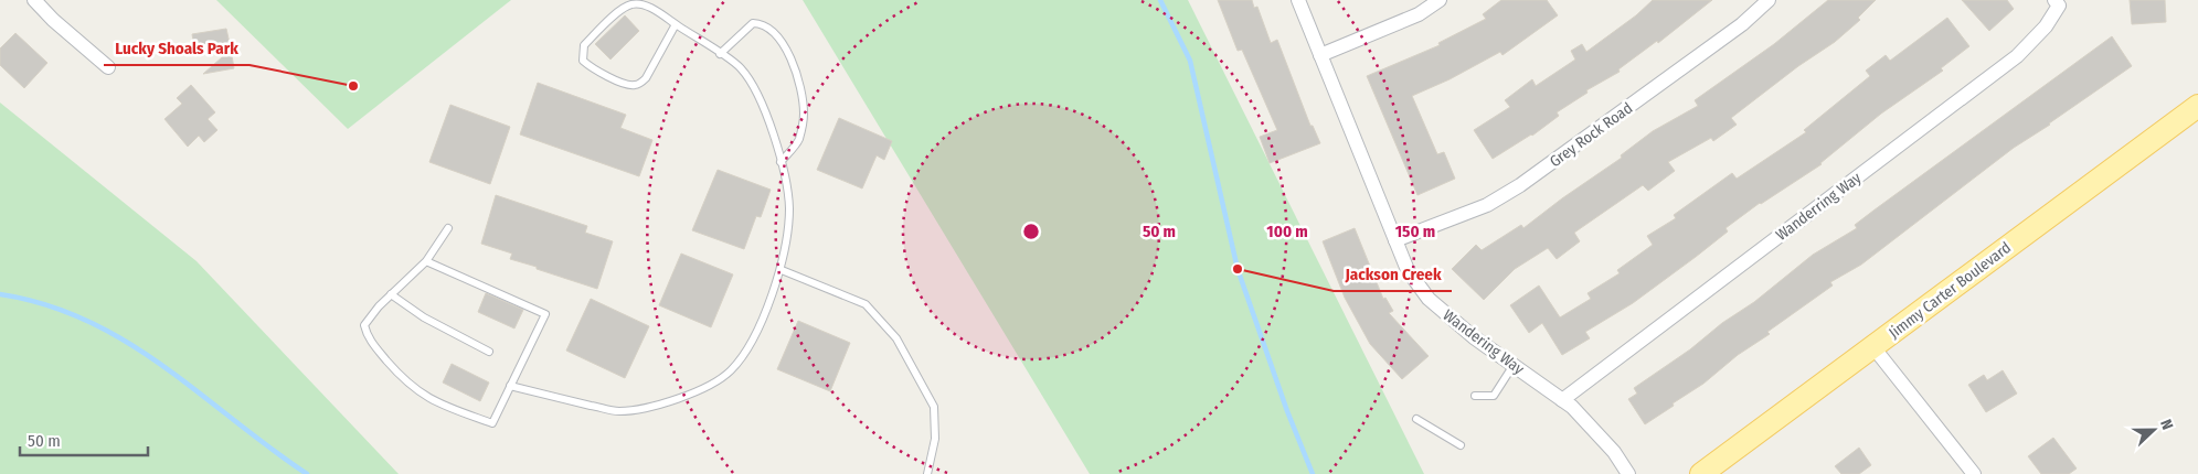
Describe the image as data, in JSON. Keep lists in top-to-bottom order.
{
  "streets": {
    "main road": ["Jimmy Carter Boulevard"],
    "street": ["Grey Rock Road", "Wanderring Way", "Wandering Way"]
  },
  "crossings": [
    ["Grey Rock Road", "Wandering Way"],
    ["Wanderring Way", "Wandering Way"]
  ],
  "places": ["Lucky Shoals Park", "Jackson Creek"],
  "scale_bar": "50 m",
  "north": "right",
  "rings": ["50 m", "100 m", "150 m"]
}
